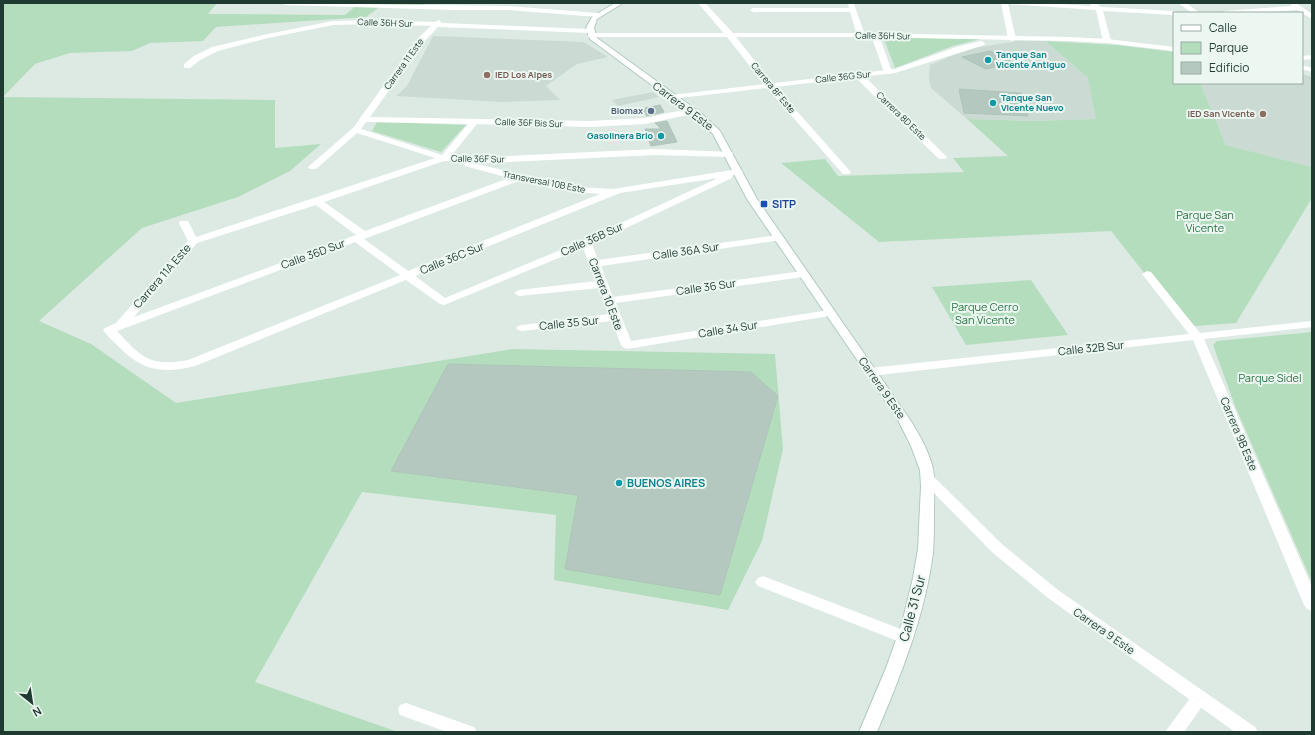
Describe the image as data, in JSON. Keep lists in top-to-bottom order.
{
  "streets": {
    "street": [
      "Calle 36H Sur",
      "Carrera 11 Este",
      "Calle 36G Sur",
      "Carrera 8F Este",
      "Carrera 9 Este",
      "Carrera 8D Este",
      "Calle 36F Bis Sur",
      "Calle 36F Sur",
      "Transversal 10B Este",
      "Calle 36B Sur",
      "Calle 36A Sur",
      "Calle 36D Sur",
      "Calle 36C Sur",
      "Carrera 11A Este",
      "Calle 36 Sur",
      "Carrera 10 Este",
      "Calle 35 Sur",
      "Calle 34 Sur",
      "Calle 32B Sur",
      "Carrera 9B Este",
      "Calle 31 Sur"
    ]
  },
  "crossings": [
    ["Calle 36H Sur", "Carrera 11 Este"],
    ["Calle 36H Sur", "Calle 36G Sur"],
    ["Calle 36H Sur", "Carrera 8F Este"],
    ["Calle 36H Sur", "Carrera 9 Este"],
    ["Carrera 11 Este", "Calle 36F Bis Sur"],
    ["Carrera 11 Este", "Transversal 10B Este"],
    ["Calle 36G Sur", "Carrera 8F Este"],
    ["Calle 36G Sur", "Carrera 9 Este"],
    ["Calle 36G Sur", "Carrera 8D Este"],
    ["Carrera 9 Este", "Calle 36F Bis Sur"],
    ["Carrera 9 Este", "Calle 36F Sur"],
    ["Carrera 9 Este", "Calle 36B Sur"],
    ["Carrera 9 Este", "Calle 36A Sur"],
    ["Carrera 9 Este", "Calle 36C Sur"],
    ["Carrera 9 Este", "Calle 36 Sur"],
    ["Carrera 9 Este", "Calle 34 Sur"],
    ["Carrera 9 Este", "Calle 32B Sur"],
    ["Carrera 9 Este", "Calle 31 Sur"],
    ["Calle 36F Sur", "Transversal 10B Este"],
    ["Calle 36F Sur", "Carrera 11A Este"],
    ["Transversal 10B Este", "Calle 36D Sur"],
    ["Transversal 10B Este", "Calle 36C Sur"],
    ["Calle 36B Sur", "Calle 36C Sur"],
    ["Calle 36B Sur", "Carrera 10 Este"],
    ["Calle 36A Sur", "Carrera 10 Este"],
    ["Calle 36D Sur", "Calle 36C Sur"],
    ["Calle 36D Sur", "Carrera 11A Este"],
    ["Calle 36C Sur", "Carrera 11A Este"],
    ["Calle 36 Sur", "Carrera 10 Este"],
    ["Carrera 10 Este", "Calle 35 Sur"],
    ["Carrera 10 Este", "Calle 34 Sur"],
    ["Calle 32B Sur", "Carrera 9B Este"]
  ],
  "parks": ["Parque San Vicente", "Parque Cerro San Vicente", "Parque Sidel"],
  "places": {
    "other": [
      "Tanque San Vicente Antiguo",
      "IED Los Alpes",
      "Tanque San Vicente Nuevo",
      "Biomax",
      "IED San Vicente",
      "Gasolinera Brio",
      "BUENOS AIRES"
    ],
    "transit": ["SITP"]
  },
  "legend": ["Calle", "Parque", "Edificio"],
  "north": "bottom right"
}
